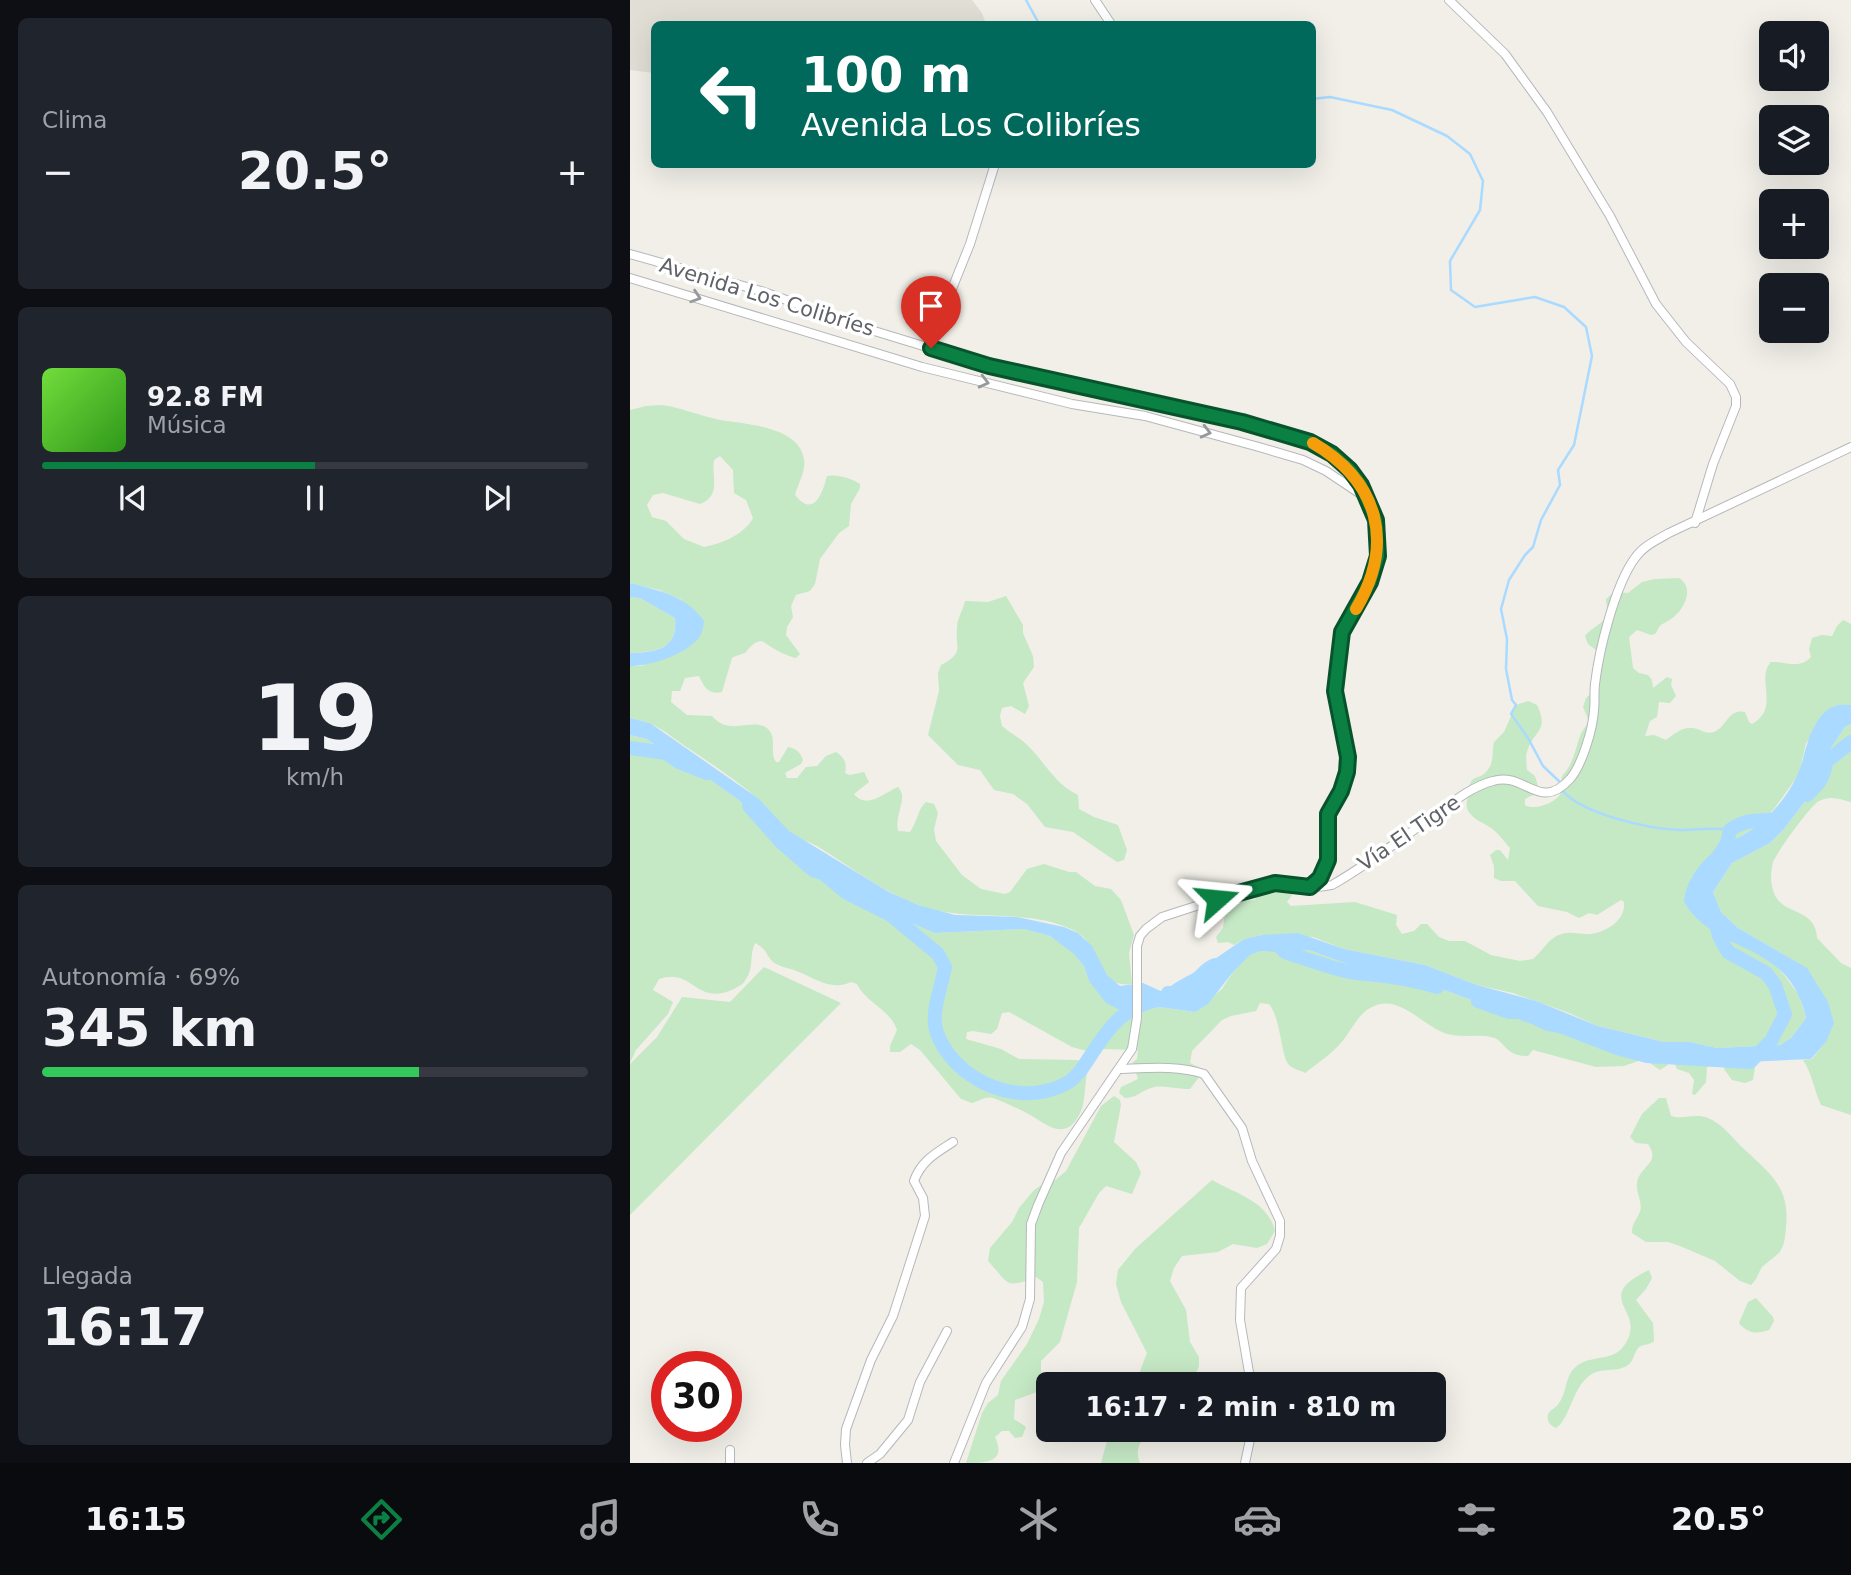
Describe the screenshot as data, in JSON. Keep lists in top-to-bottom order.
{
  "streets": {
    "street": ["Avenida Los Colibríes", "Vía El Tigre"]
  },
  "crossings": [
    ["Avenida Los Colibríes", "Vía El Tigre"]
  ],
  "page": {
    "tile": [
      "Clima",
      ["19", "km/h"],
      ["Autonomía · 69%", "345 km"],
      ["Llegada", "16:17"]
    ],
    "map_buttons": ["+", "−"],
    "turn": ["100 m", "Avenida Los Colibríes"],
    "heat": ["−", "20.5°", "+"],
    "song": ["92.8 FM", "Música"],
    "limit": "30",
    "trip": "16:17 · 2 min · 810 m",
    "tabs": ["16:15", "20.5°"]
  }
}
